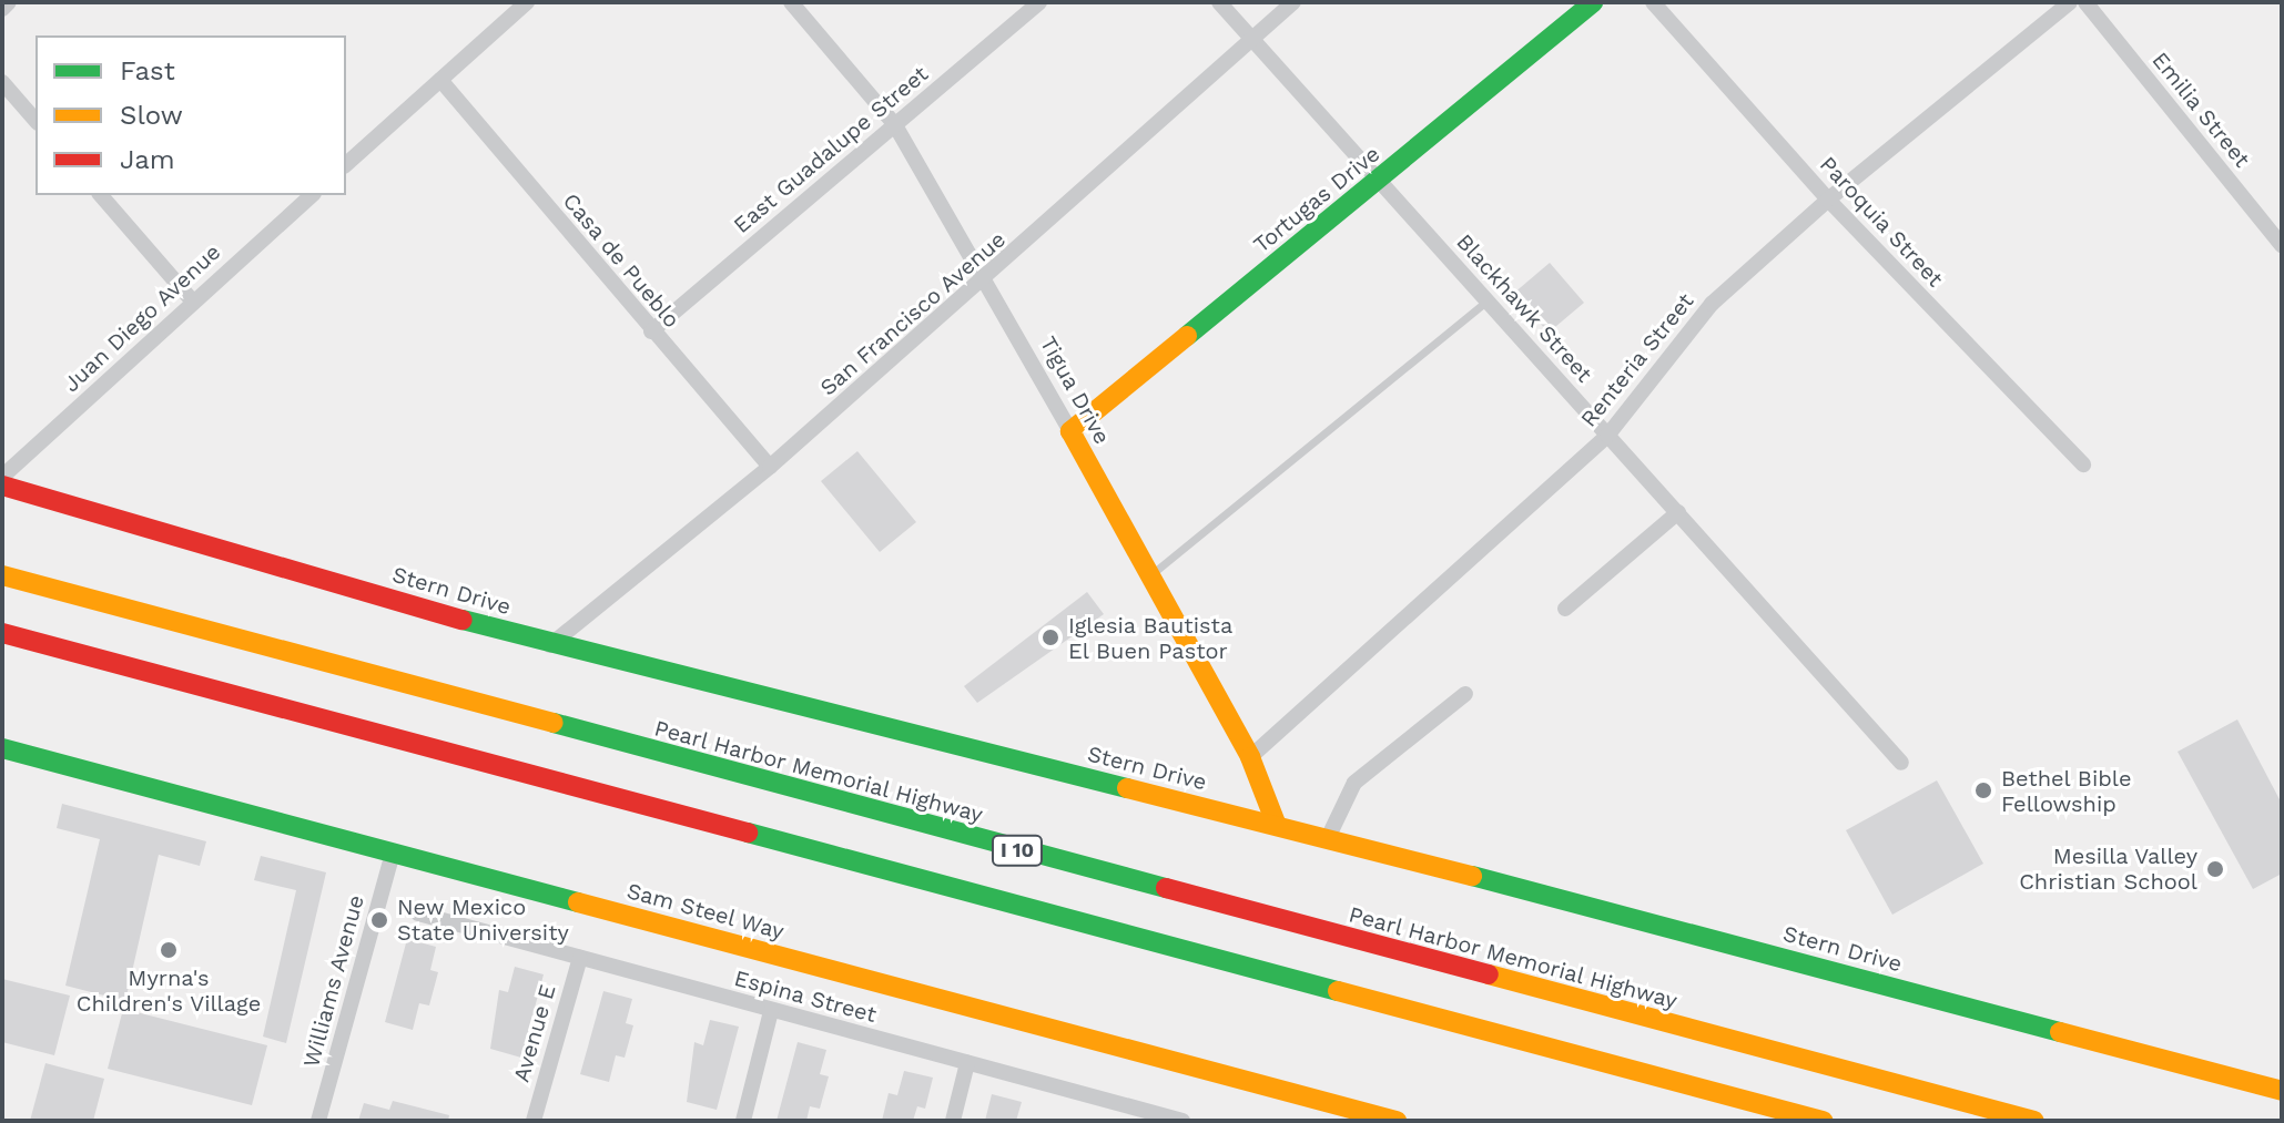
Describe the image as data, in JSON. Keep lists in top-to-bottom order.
{
  "streets": {
    "main road": [
      "Tortugas Drive",
      "Tigua Drive",
      "Stern Drive",
      "Pearl Harbor Memorial Highway",
      "I 10",
      "Sam Steel Way"
    ],
    "street": [
      "Emilia Street",
      "East Guadalupe Street",
      "Paroquia Street",
      "Casa de Pueblo",
      "Blackhawk Street",
      "San Francisco Avenue",
      "Juan Diego Avenue",
      "Renteria Street",
      "Williams Avenue",
      "Espina Street",
      "Avenue E"
    ]
  },
  "crossings": [
    ["East Guadalupe Street", "Casa de Pueblo"],
    ["East Guadalupe Street", "Tigua Drive"],
    ["Tortugas Drive", "Blackhawk Street"],
    ["Tortugas Drive", "Tigua Drive"],
    ["Paroquia Street", "Renteria Street"],
    ["Casa de Pueblo", "San Francisco Avenue"],
    ["Blackhawk Street", "San Francisco Avenue"],
    ["Blackhawk Street", "Renteria Street"],
    ["San Francisco Avenue", "Tigua Drive"],
    ["San Francisco Avenue", "Stern Drive"],
    ["Renteria Street", "Tigua Drive"],
    ["Tigua Drive", "Stern Drive"],
    ["Sam Steel Way", "Williams Avenue"],
    ["Espina Street", "Avenue E"]
  ],
  "places": [
    "Iglesia Bautista El Buen Pastor",
    "Bethel Bible Fellowship",
    "Mesilla Valley Christian School",
    "New Mexico State University",
    "Myrna's Children's Village"
  ],
  "legend": ["Fast", "Slow", "Jam"]
}
